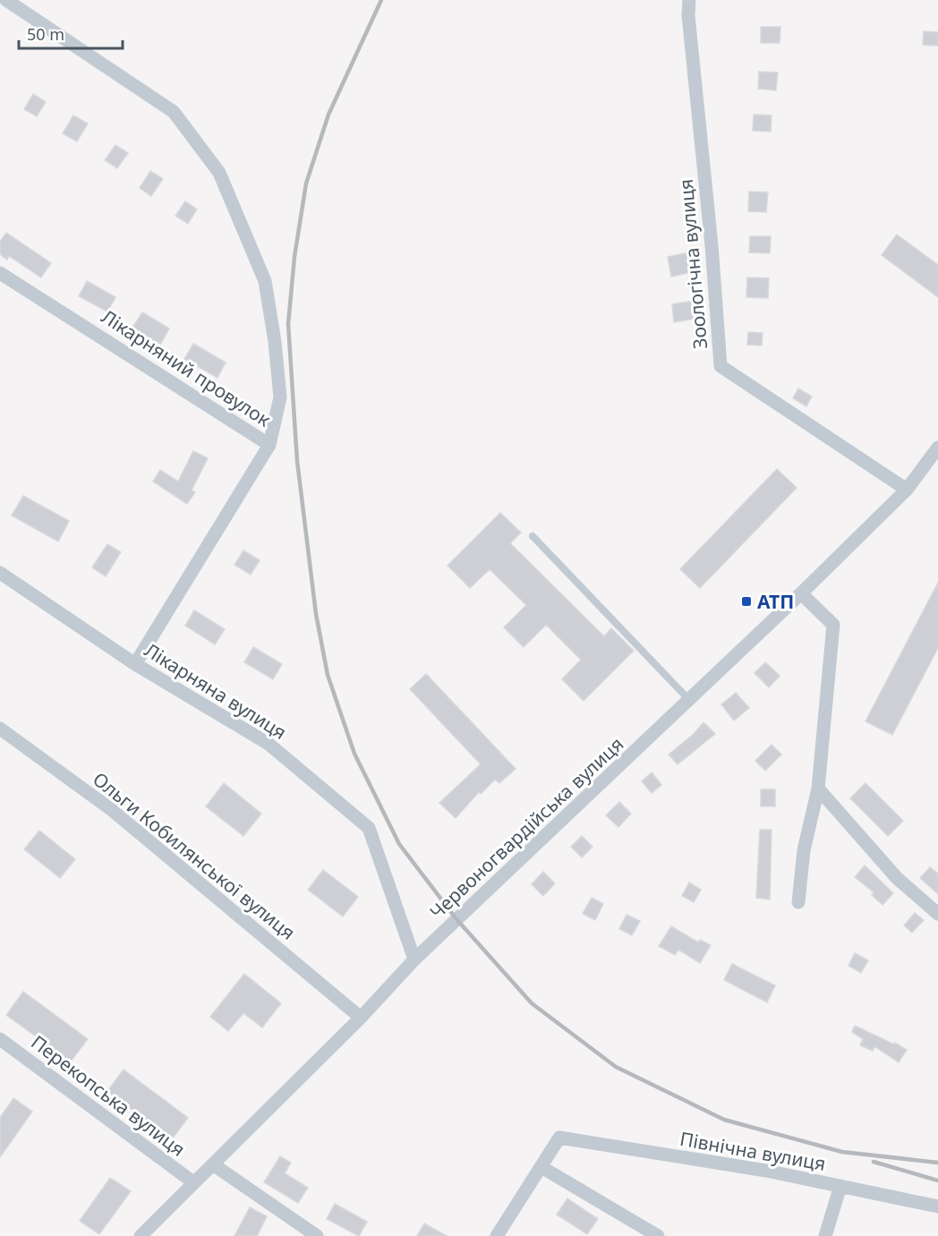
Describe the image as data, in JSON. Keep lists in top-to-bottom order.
{
  "streets": {
    "street": [
      "Зоологічна вулиця",
      "Лікарняний провулок",
      "Лікарняна вулиця",
      "Червоногвардійська вулиця",
      "Ольги Кобилянської вулиця",
      "Перекопська вулиця",
      "Північна вулиця"
    ]
  },
  "crossings": [
    ["Зоологічна вулиця", "Червоногвардійська вулиця"],
    ["Лікарняний провулок", "Лікарняна вулиця"],
    ["Лікарняна вулиця", "Червоногвардійська вулиця"],
    ["Червоногвардійська вулиця", "Ольги Кобилянської вулиця"],
    ["Червоногвардійська вулиця", "Перекопська вулиця"]
  ],
  "places": {
    "transit": ["АТП"]
  },
  "scale_bar": "50 m"
}
